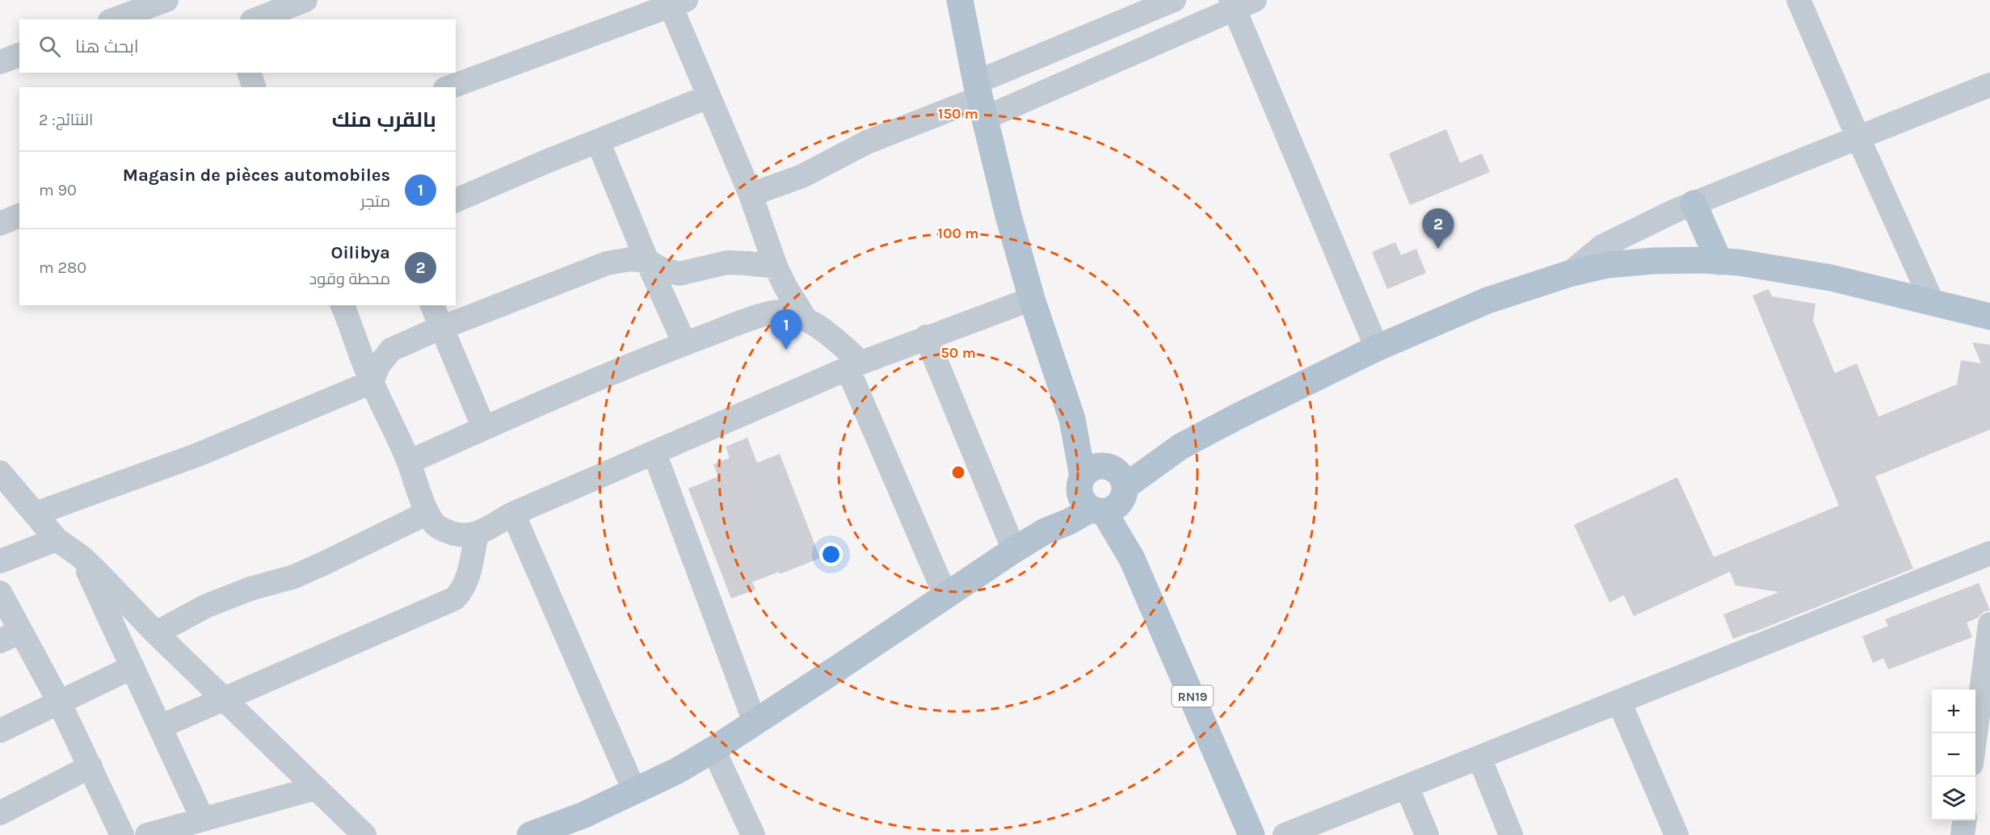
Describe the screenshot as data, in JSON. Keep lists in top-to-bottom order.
{
  "streets": {
    "main road": ["RN19"]
  },
  "page": {
    "search": "ابحث هنا",
    "heading": ["بالقرب منك", "النتائج: 2"],
    "list": [
      {
        "mark": "1",
        "name": "Magasin de pièces automobiles",
        "note": "متجر",
        "value": "90 m"
      },
      {
        "mark": "2",
        "name": "Oilibya",
        "note": "محطة وقود",
        "value": "280 m"
      }
    ],
    "pins": ["2", "1"],
    "map_buttons": ["+", "−"]
  },
  "rings": ["150 m", "100 m", "50 m"]
}
